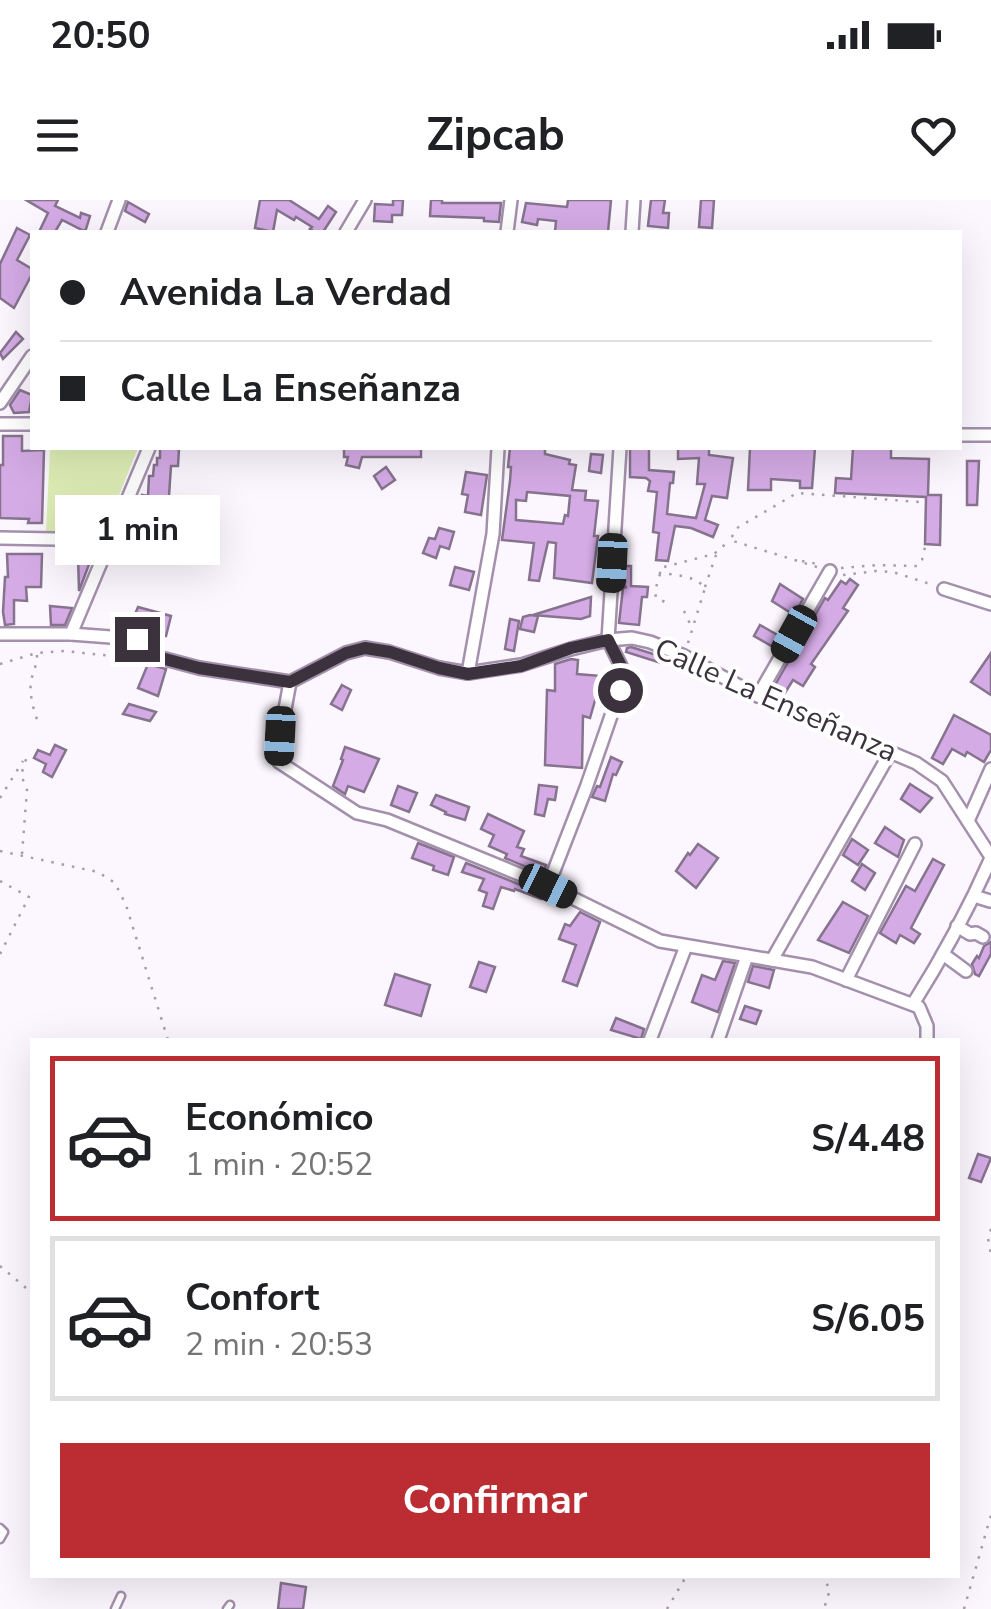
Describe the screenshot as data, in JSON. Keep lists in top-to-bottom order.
{
  "streets": {
    "street": ["Calle La Enseñanza"]
  },
  "page": {
    "status": "20:50",
    "header": "Zipcab",
    "banner": ["Avenida La Verdad", "Calle La Enseñanza"],
    "bubble": "1 min",
    "list": [
      {
        "name": "Económico",
        "note": "1 min · 20:52",
        "value": "S/4.48"
      },
      {
        "name": "Confort",
        "note": "2 min · 20:53",
        "value": "S/6.05"
      }
    ],
    "buttons": "Confirmar"
  }
}
